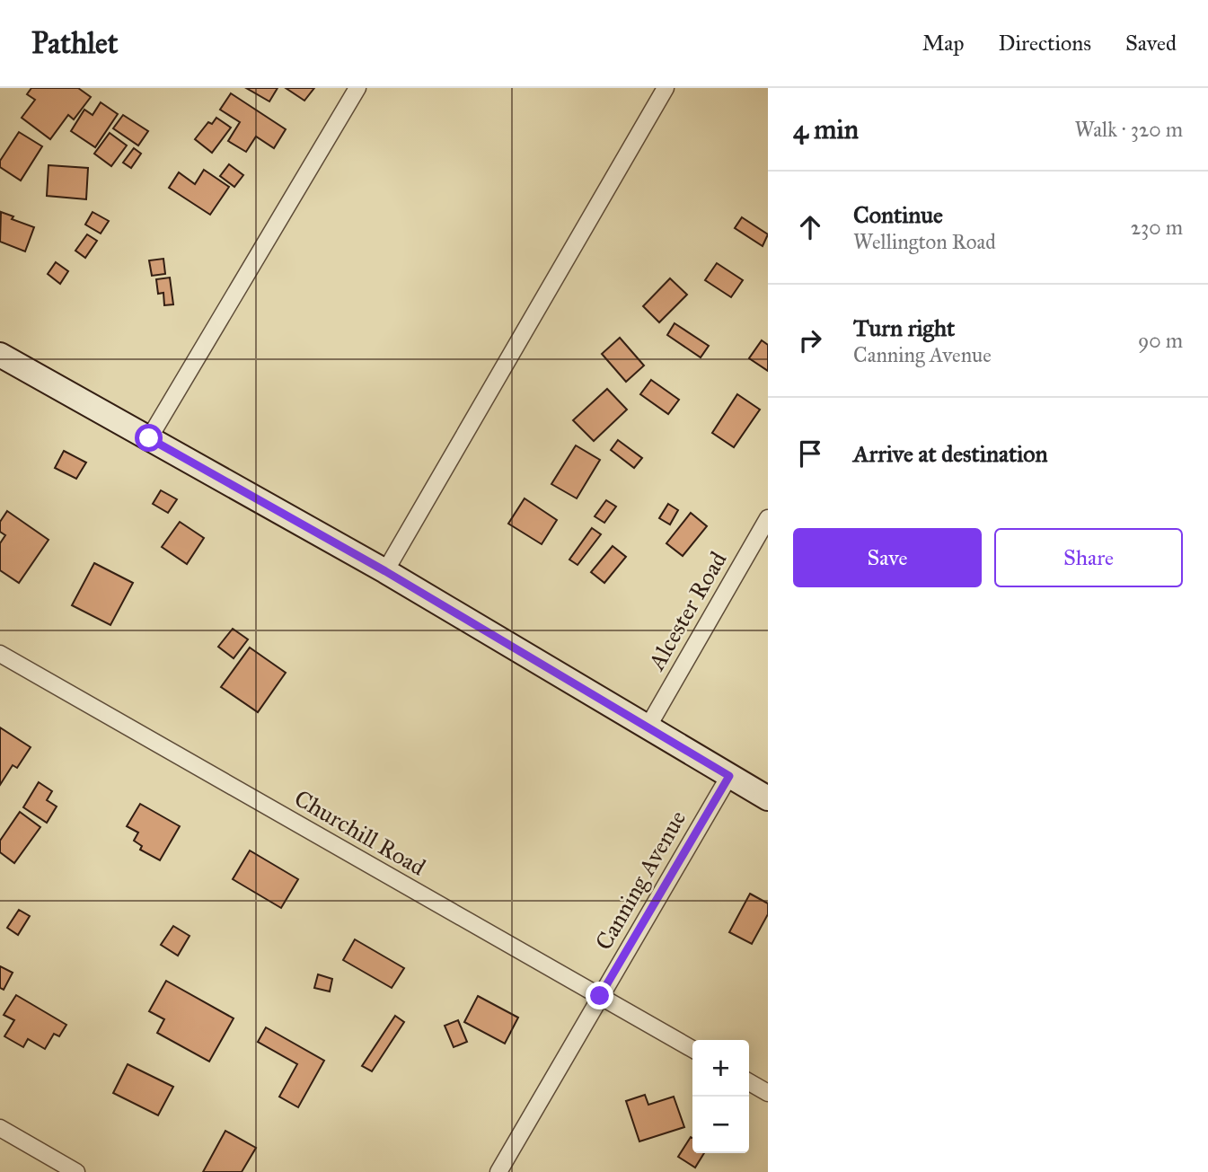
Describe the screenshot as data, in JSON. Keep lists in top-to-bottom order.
{
  "streets": {
    "street": ["Alcester Road", "Churchill Road", "Canning Avenue"]
  },
  "crossings": [
    ["Churchill Road", "Canning Avenue"]
  ],
  "page": {
    "header": "Pathlet",
    "nav": ["Map", "Directions", "Saved"],
    "heading": ["4 min", "Walk · 320 m"],
    "list": [
      ["Continue", "Wellington Road", "230 m"],
      ["Turn right", "Canning Avenue", "90 m"],
      "Arrive at destination"
    ],
    "buttons": ["Save", "Share"],
    "map_buttons": ["+", "−"]
  }
}
